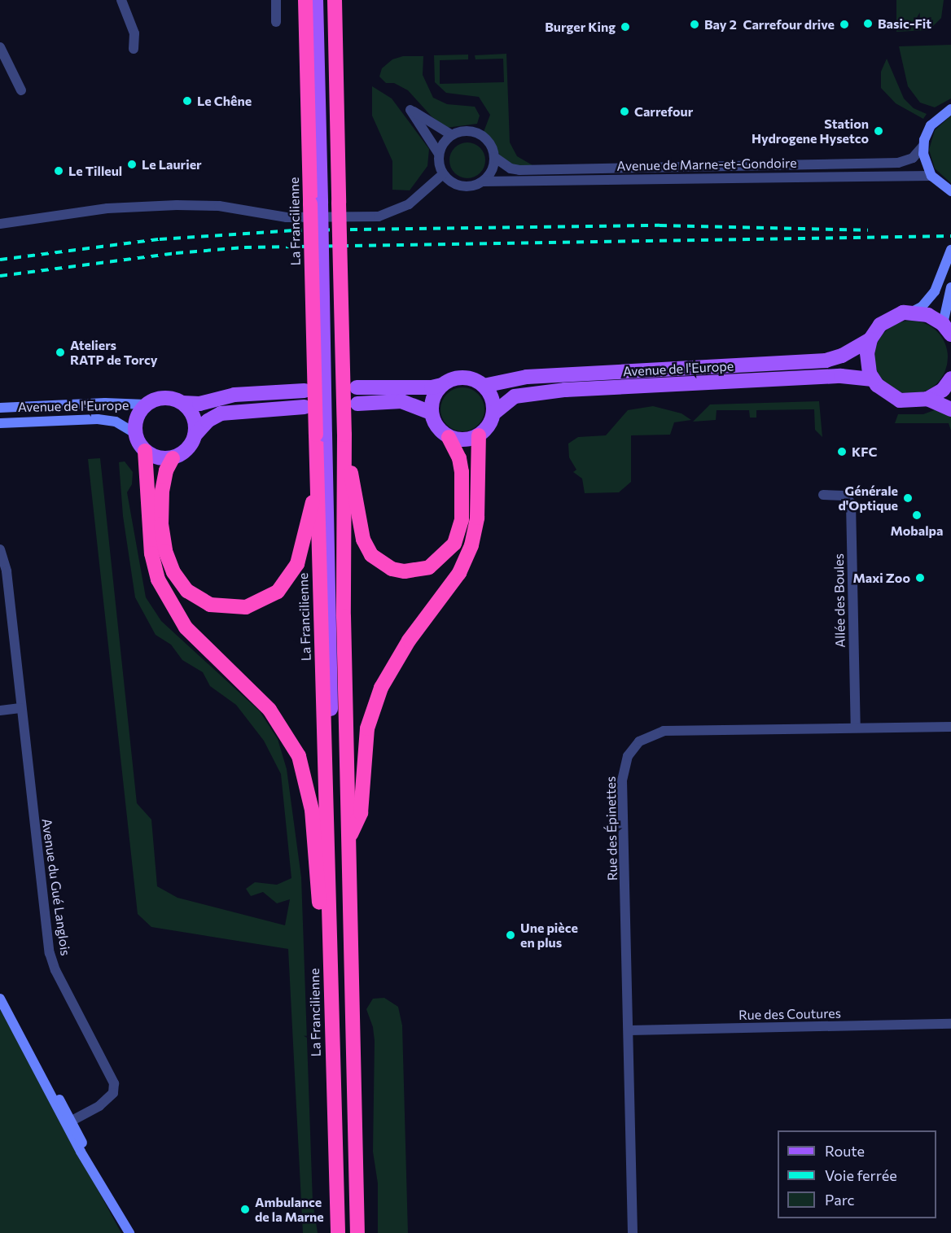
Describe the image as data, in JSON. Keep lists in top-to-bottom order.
{
  "streets": {
    "highway": ["La Francilienne"],
    "main road": ["Avenue de l'Europe"],
    "street": [
      "Avenue de Marne-et-Gondoire",
      "Allée des Boules",
      "Rue des Épinettes",
      "Avenue du Gué Langlois",
      "Rue des Coutures"
    ]
  },
  "crossings": [
    ["Allée des Boules", "Rue des Épinettes"],
    ["Rue des Épinettes", "Rue des Coutures"]
  ],
  "places": [
    "Basic-Fit",
    "Bay 2",
    "Carrefour drive",
    "Burger King",
    "Le Chêne",
    "Carrefour",
    "Station Hydrogene Hysetco",
    "Le Laurier",
    "Le Tilleul",
    "Ateliers RATP de Torcy",
    "KFC",
    "Générale d'Optique",
    "Mobalpa",
    "Maxi Zoo",
    "Une pièce en plus",
    "Ambulance de la Marne"
  ],
  "legend": ["Route", "Voie ferrée", "Parc"]
}
